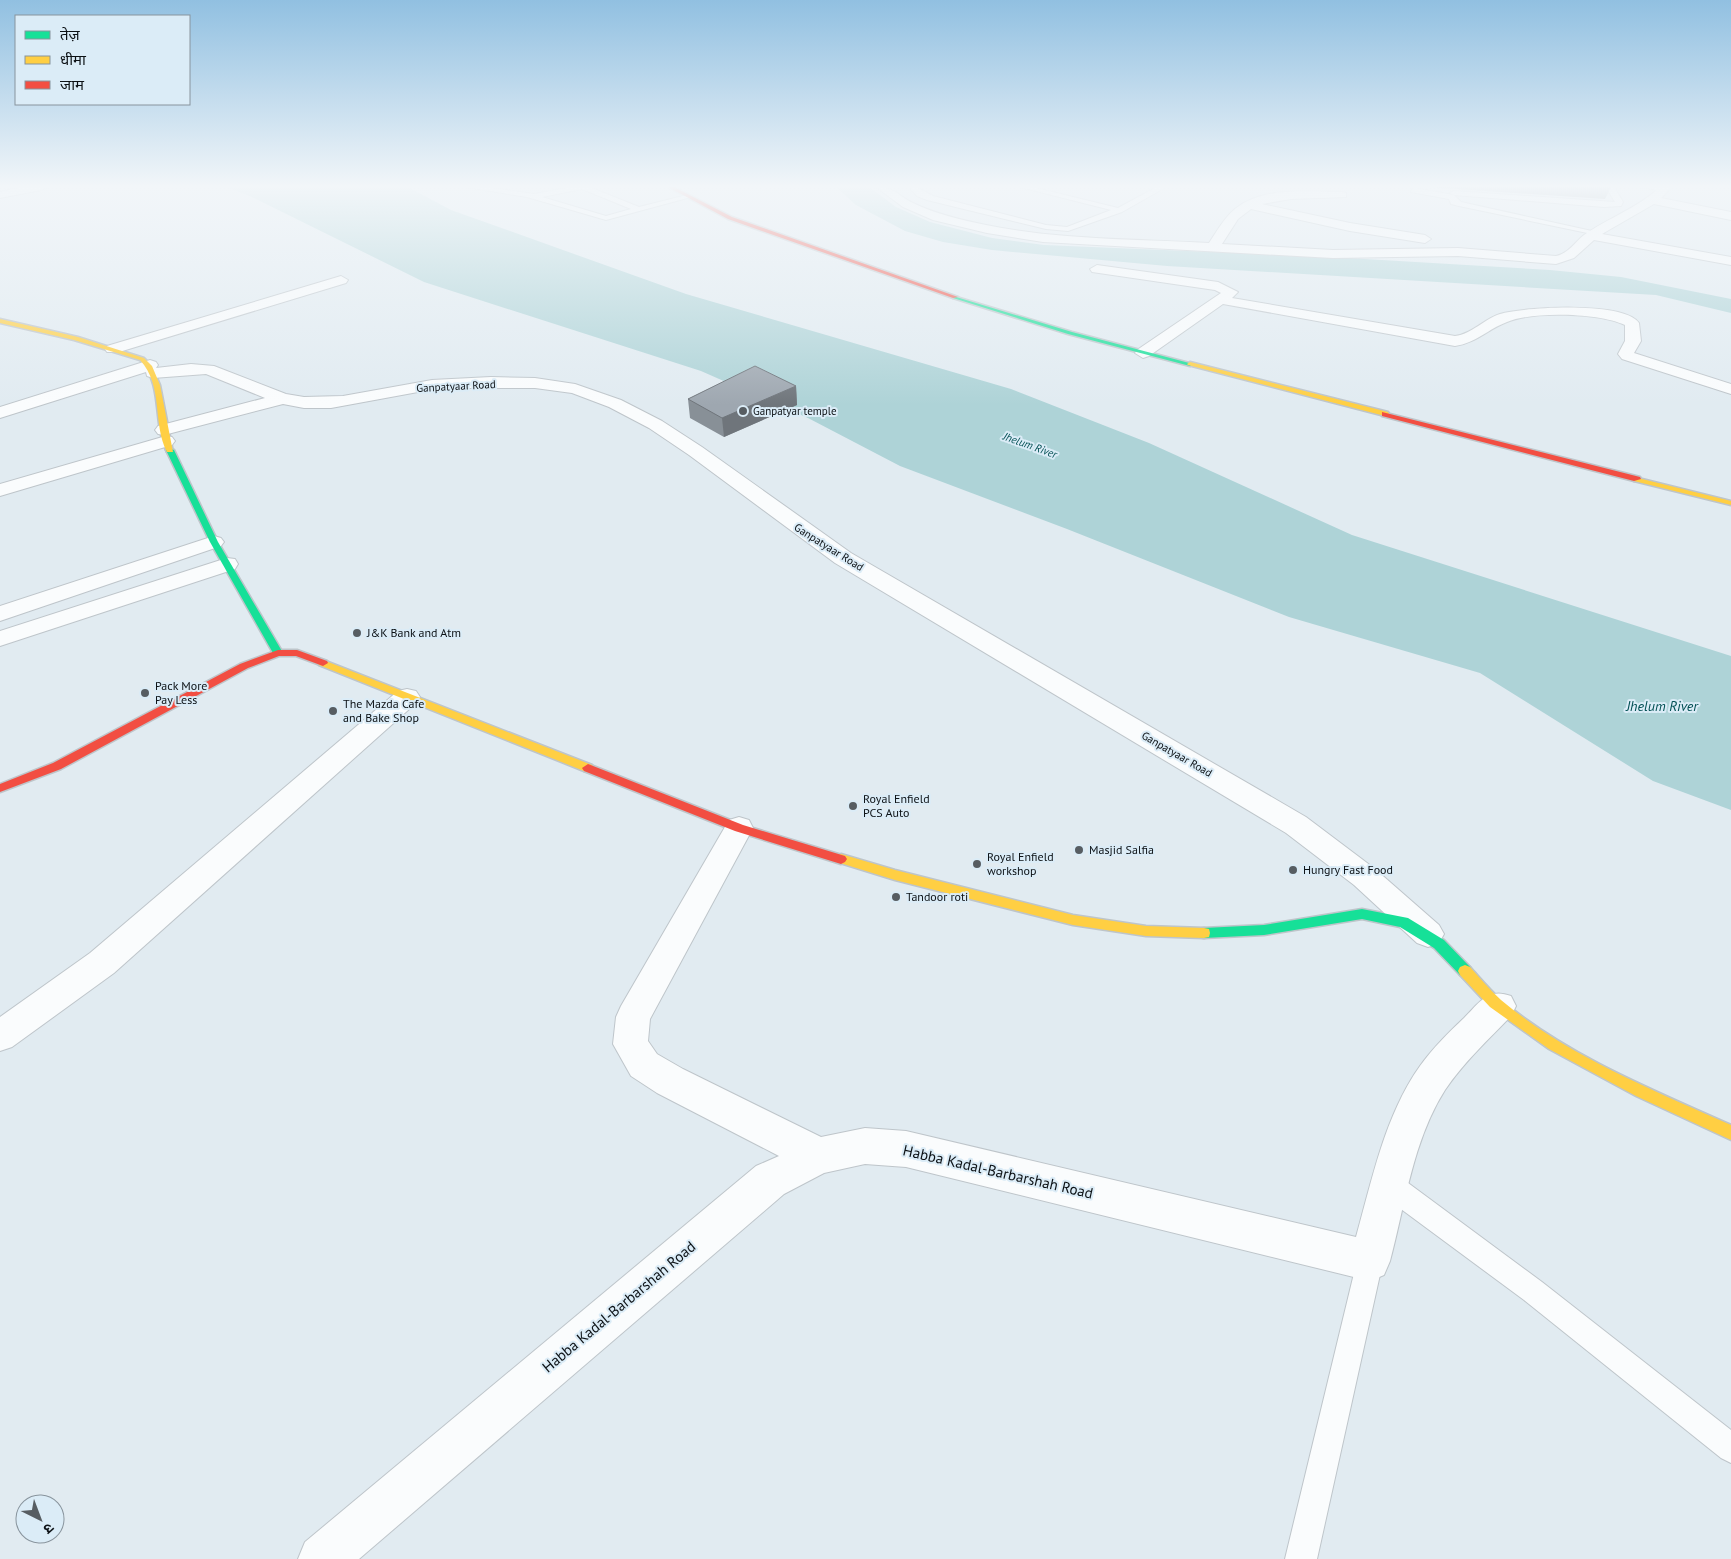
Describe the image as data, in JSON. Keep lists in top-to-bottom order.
{
  "streets": {
    "street": ["Ganpatyaar Road", "Habba Kadal-Barbarshah Road"]
  },
  "water": ["Jhelum River"],
  "places": [
    "Ganpatyar temple",
    "J&K Bank and Atm",
    "Pack More Pay Less",
    "The Mazda Cafe and Bake Shop",
    "Royal Enfield PCS Auto",
    "Masjid Salfia",
    "Royal Enfield workshop",
    "Hungry Fast Food",
    "Tandoor roti"
  ],
  "legend": ["तेज़", "धीमा", "जाम"],
  "north": "bottom right"
}
